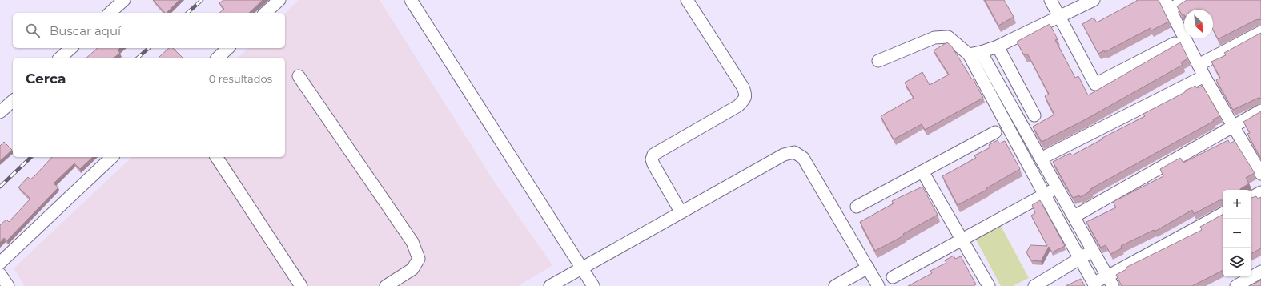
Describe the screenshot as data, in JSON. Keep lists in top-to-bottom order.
{
  "north": "bottom right",
  "page": {
    "search": "Buscar aquí",
    "heading": ["Cerca", "0 resultados"],
    "map_buttons": ["+", "−"]
  }
}
